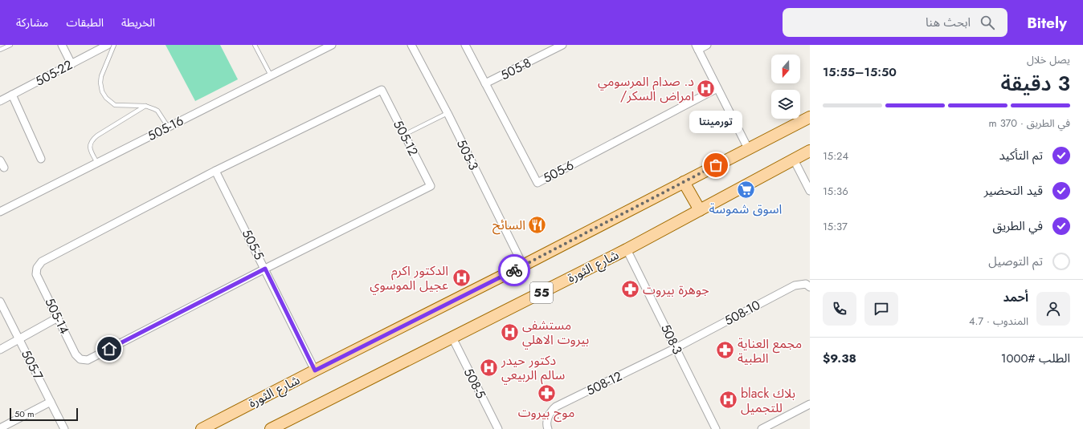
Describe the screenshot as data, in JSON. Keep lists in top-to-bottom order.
{
  "streets": {
    "main road": ["شارع الثورة", "55"],
    "street": [
      "505-8",
      "505-22",
      "505-16",
      "505-12",
      "505-3",
      "505-6",
      "505-5",
      "508-10",
      "505-14",
      "508-3",
      "505-7",
      "508-5",
      "508-12"
    ]
  },
  "crossings": [
    ["505-8", "505-6"],
    ["505-12", "505-5"],
    ["505-12", "505-14"],
    ["505-3", "شارع الثورة"],
    ["505-5", "شارع الثورة"],
    ["505-5", "505-14"],
    ["شارع الثورة", "508-3"],
    ["شارع الثورة", "508-5"],
    ["508-10", "508-3"],
    ["508-10", "508-12"],
    ["508-3", "508-12"]
  ],
  "places": {
    "hospital": [
      "د. صدام المرسومي /امراض السكر",
      "الدكتور اكرم عجيل الموسوي",
      "مستشفى بيروت الاهلي",
      "دكتور حيدر سالم الربيعي",
      "black بلاك للتجميل"
    ],
    "other": ["تورمينتا"],
    "supermarket": ["اسوق شموسة"],
    "restaurant": ["السائح"],
    "pharmacy": ["جوهرة بيروت", "مجمع العناية الطبية", "موج بيروت"]
  },
  "scale_bar": "50 m",
  "north": "bottom",
  "page": {
    "header": "Bitely",
    "search": "ابحث هنا",
    "nav": ["الخريطة", "الطبقات", "مشاركة"],
    "heading": ["3 دقيقة", "يصل خلال", "15:50–15:55"],
    "panel": [
      "أحمد",
      "المندوب · 4.7",
      "الطلب #1000",
      "$9.38"
    ],
    "bar": "في الطريق · 370 m",
    "bubble": "تورمينتا",
    "list": [
      ["تم التأكيد", "15:24"],
      ["قيد التحضير", "15:36"],
      ["في الطريق", "15:37"],
      "تم التوصيل"
    ],
    "scale": "50 m"
  }
}
